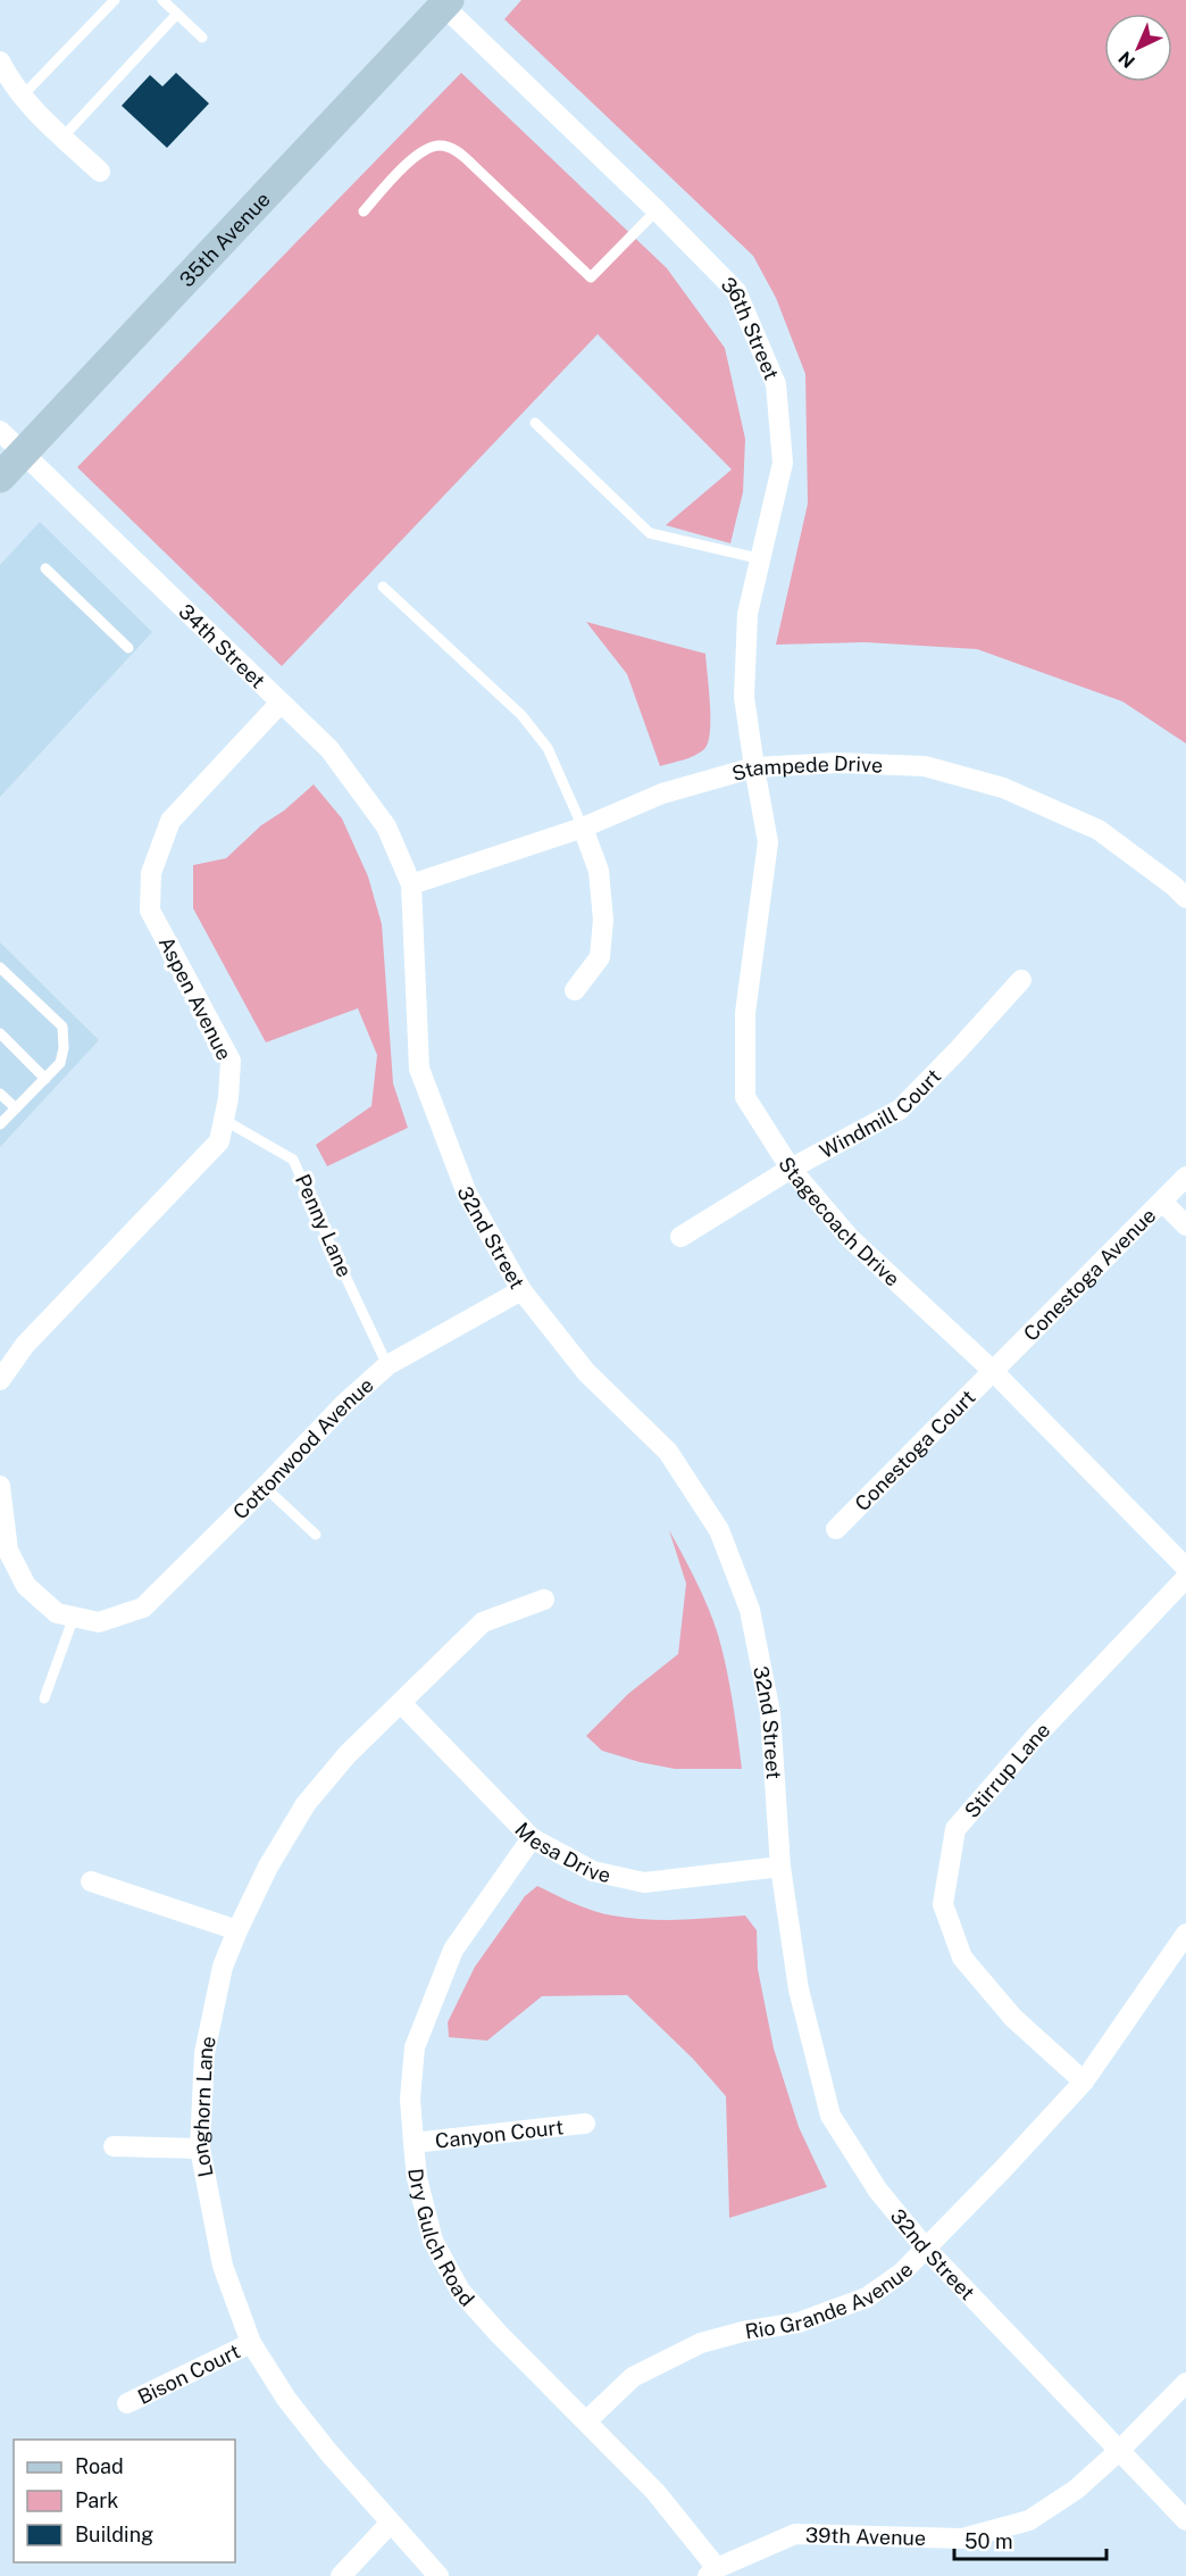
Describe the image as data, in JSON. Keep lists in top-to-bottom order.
{
  "streets": {
    "main road": ["35th Avenue"],
    "street": [
      "36th Street",
      "34th Street",
      "Stampede Drive",
      "Aspen Avenue",
      "Windmill Court",
      "Stagecoach Drive",
      "32nd Street",
      "Conestoga Avenue",
      "Cottonwood Avenue",
      "Conestoga Court",
      "Stirrup Lane",
      "Mesa Drive",
      "Longhorn Lane",
      "Canyon Court",
      "Dry Gulch Road",
      "Rio Grande Avenue",
      "Bison Court",
      "39th Avenue"
    ],
    "lane": ["Penny Lane"]
  },
  "crossings": [
    ["35th Avenue", "36th Street"],
    ["35th Avenue", "34th Street"],
    ["36th Street", "Stampede Drive"],
    ["36th Street", "Stagecoach Drive"],
    ["34th Street", "Stampede Drive"],
    ["34th Street", "Aspen Avenue"],
    ["34th Street", "32nd Street"],
    ["Stampede Drive", "Stagecoach Drive"],
    ["Stampede Drive", "32nd Street"],
    ["Aspen Avenue", "Penny Lane"],
    ["Windmill Court", "Stagecoach Drive"],
    ["Stagecoach Drive", "Conestoga Avenue"],
    ["Stagecoach Drive", "Conestoga Court"],
    ["Penny Lane", "Cottonwood Avenue"],
    ["32nd Street", "Cottonwood Avenue"],
    ["32nd Street", "Mesa Drive"],
    ["32nd Street", "Rio Grande Avenue"],
    ["32nd Street", "39th Avenue"],
    ["Conestoga Avenue", "Conestoga Court"],
    ["Stirrup Lane", "Rio Grande Avenue"],
    ["Mesa Drive", "Longhorn Lane"],
    ["Mesa Drive", "Dry Gulch Road"],
    ["Longhorn Lane", "Bison Court"],
    ["Canyon Court", "Dry Gulch Road"],
    ["Dry Gulch Road", "Rio Grande Avenue"],
    ["Dry Gulch Road", "39th Avenue"]
  ],
  "legend": ["Road", "Park", "Building"],
  "scale_bar": "50 m",
  "north": "bottom left"
}
